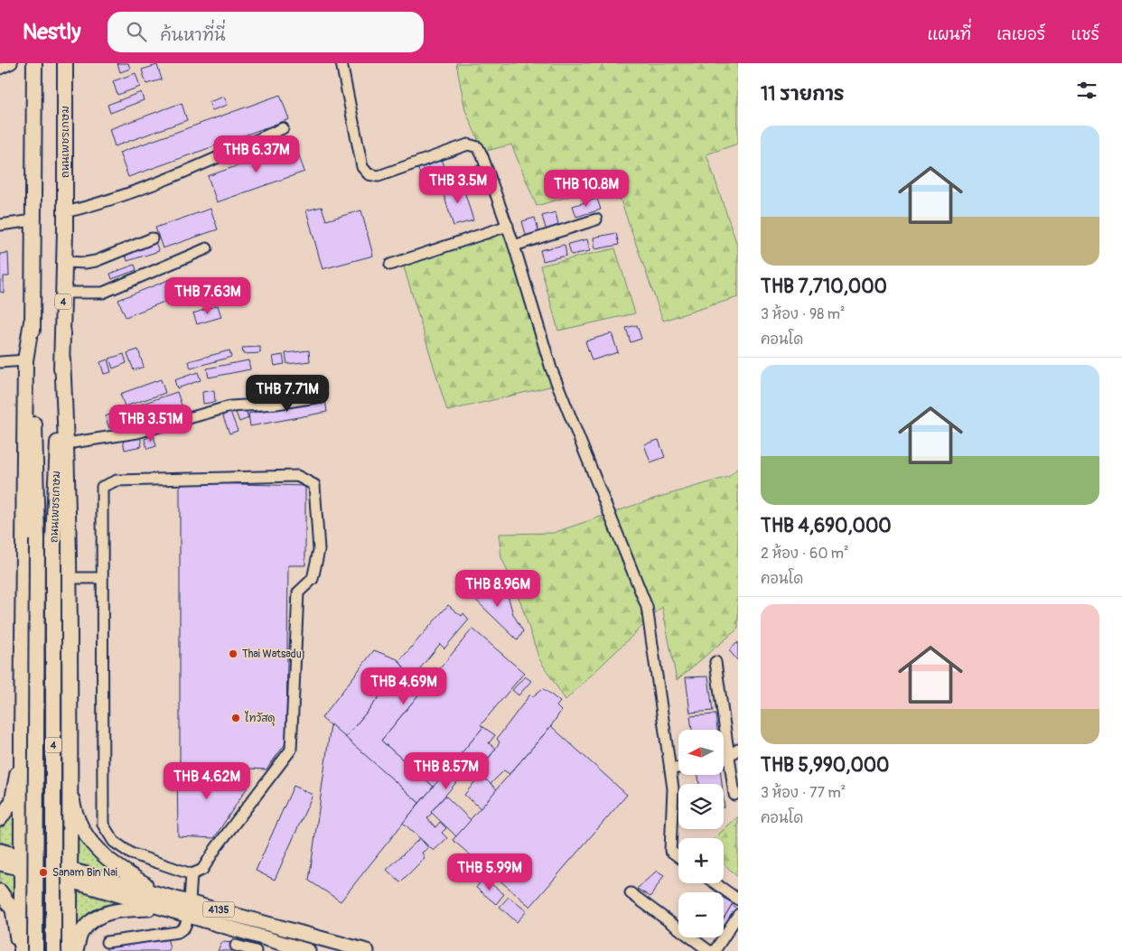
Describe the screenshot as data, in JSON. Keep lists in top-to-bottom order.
{
  "streets": {
    "highway": ["ถนนเพชรเกษม", "4"],
    "main road": ["4135"]
  },
  "places": ["Thai Watsadu", "ไทวัสดุ", "Sanam Bin Nai"],
  "north": "left",
  "page": {
    "header": "Nestly",
    "search": "ค้นหาที่นี่",
    "nav": ["แผนที่", "เลเยอร์", "แชร์"],
    "heading": "11 รายการ",
    "list": [
      {
        "name": "THB 7,710,000",
        "note": "3 ห้อง · 98 m² · คอนโด"
      },
      {
        "name": "THB 4,690,000",
        "note": "2 ห้อง · 60 m² · คอนโด"
      },
      {
        "name": "THB 5,990,000",
        "note": "3 ห้อง · 77 m² · คอนโด"
      }
    ],
    "price": [
      "THB 6.37M",
      "THB 3.5M",
      "THB 10.8M",
      "THB 7.63M",
      "THB 7.71M",
      "THB 3.51M",
      "THB 8.96M",
      "THB 4.69M",
      "THB 8.57M",
      "THB 4.62M",
      "THB 5.99M"
    ],
    "map_buttons": ["+", "−"]
  }
}
